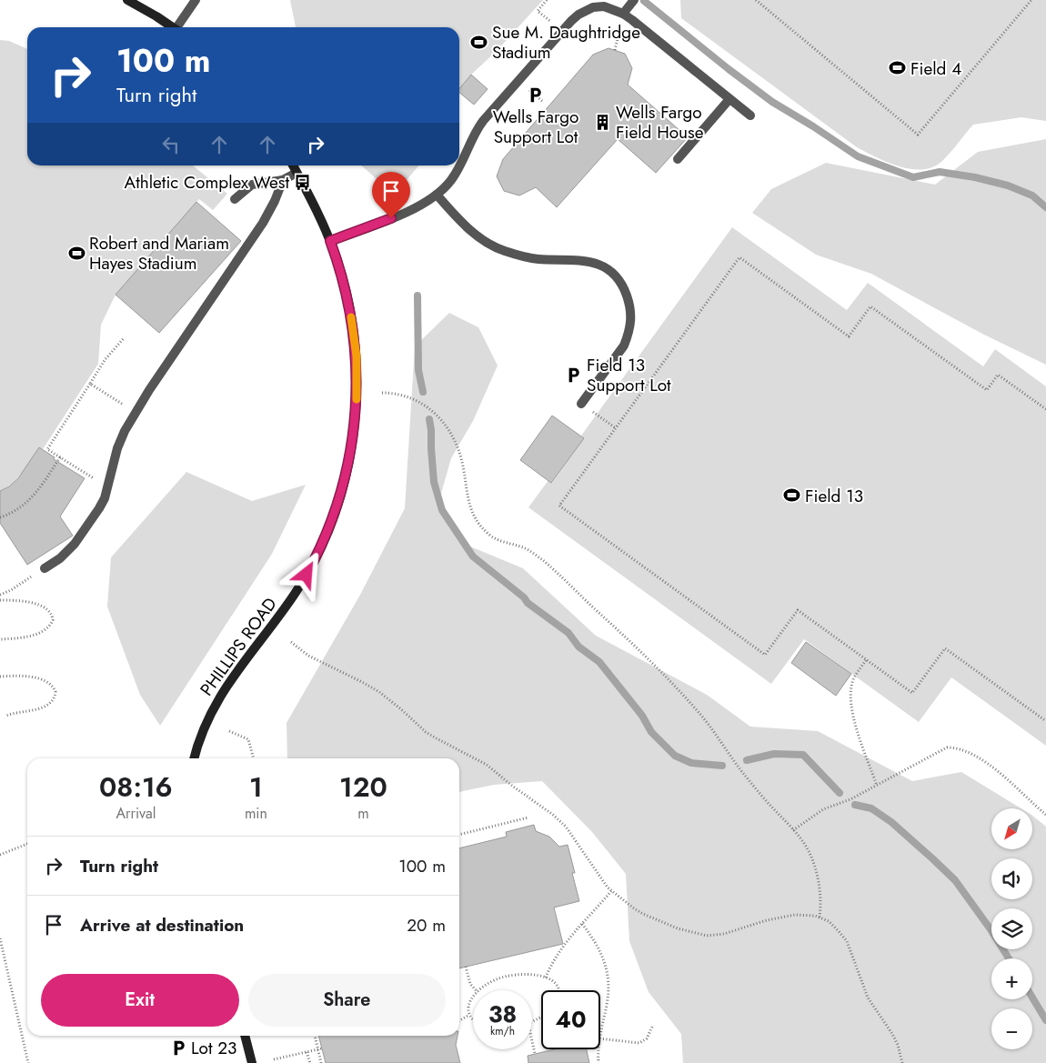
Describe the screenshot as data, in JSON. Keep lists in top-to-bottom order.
{
  "streets": {
    "street": ["PHILLIPS ROAD"]
  },
  "places": {
    "sports": [
      "Sue M. Daughtridge Stadium",
      "Field 4",
      "Robert and Mariam Hayes Stadium",
      "Field 13"
    ],
    "parking": ["Wells Fargo Support Lot", "Field 13 Support Lot", "Lot 23"],
    "building": ["Wells Fargo Field House"],
    "bus stop": ["Athletic Complex West"]
  },
  "north": "bottom left",
  "page": {
    "turn": ["100 m", "Turn right"],
    "eta": [
      "08:16",
      "Arrival",
      "1",
      "min",
      "120",
      "m"
    ],
    "map_buttons": ["+", "−"],
    "list": [
      {
        "name": "Turn right",
        "value": "100 m"
      },
      {
        "name": "Arrive at destination",
        "value": "20 m"
      }
    ],
    "buttons": ["Exit", "Share"],
    "speed": "38 km/h",
    "limit": "40"
  }
}
